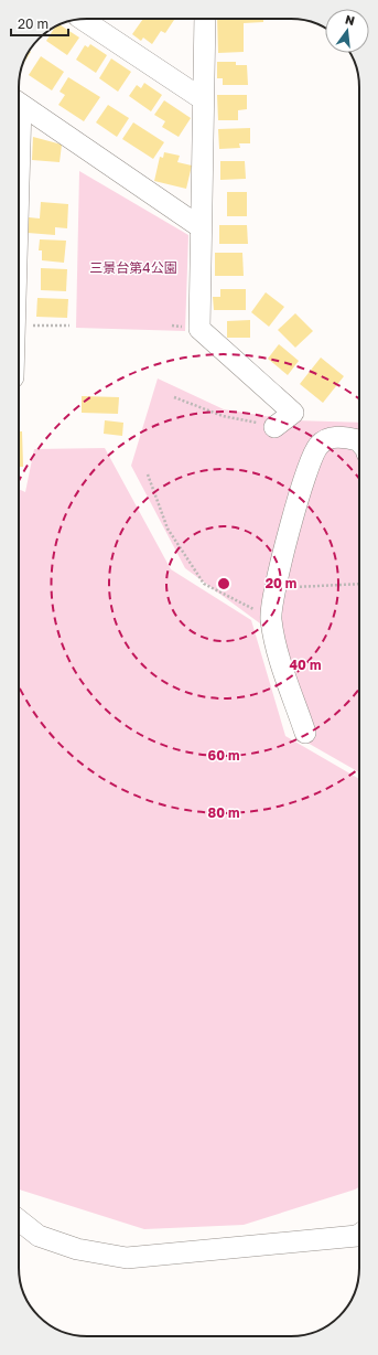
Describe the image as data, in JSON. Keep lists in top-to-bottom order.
{
  "parks": ["三景台第4公園"],
  "scale_bar": "20 m",
  "north": "top",
  "rings": [
    "20 m",
    "40 m",
    "60 m",
    "80 m"
  ]
}
